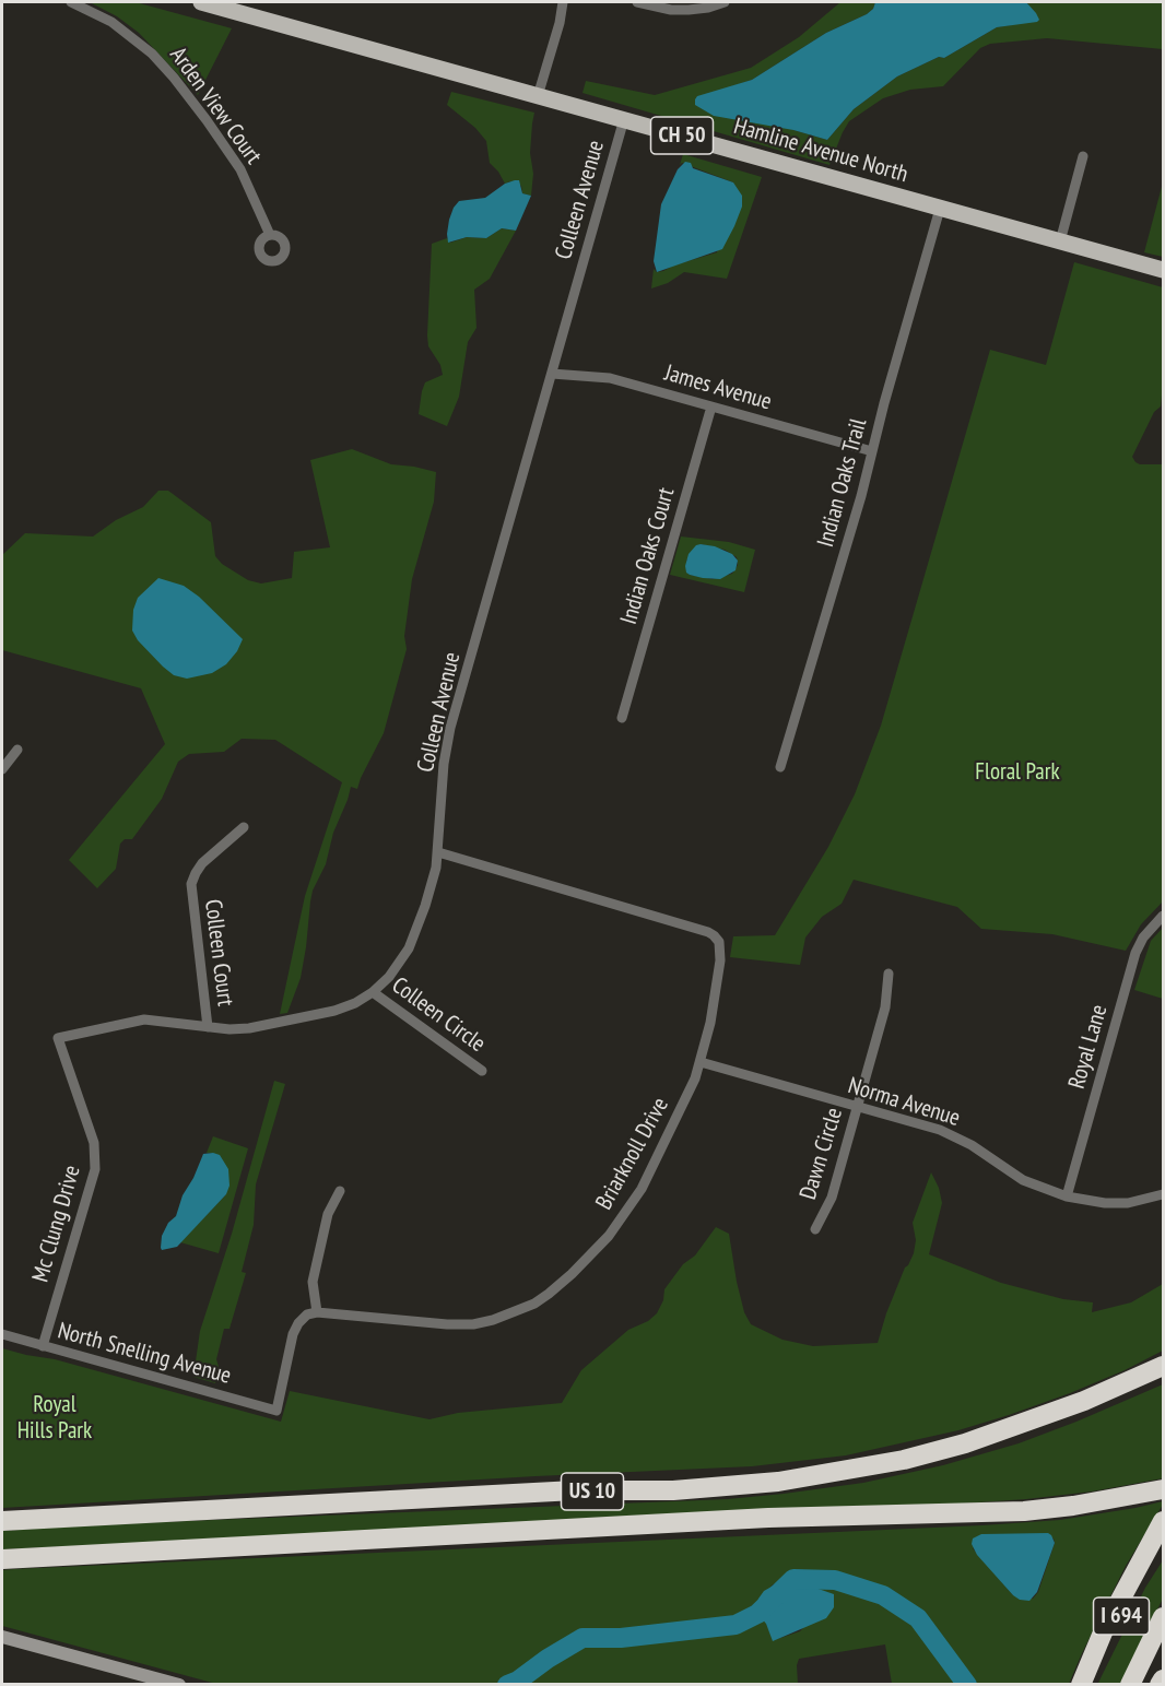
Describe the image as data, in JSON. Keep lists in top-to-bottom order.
{
  "streets": {
    "highway": ["US 10", "I 694"],
    "main road": ["CH 50", "Hamline Avenue North"],
    "street": [
      "Arden View Court",
      "Colleen Avenue",
      "James Avenue",
      "Indian Oaks Trail",
      "Indian Oaks Court",
      "Colleen Court",
      "Colleen Circle",
      "Royal Lane",
      "Norma Avenue",
      "Briarknoll Drive",
      "Dawn Circle",
      "Mc Clung Drive",
      "North Snelling Avenue"
    ]
  },
  "crossings": [
    ["Hamline Avenue North", "Colleen Avenue"],
    ["Hamline Avenue North", "Indian Oaks Trail"],
    ["Colleen Avenue", "James Avenue"],
    ["Colleen Avenue", "Colleen Court"],
    ["Colleen Avenue", "Colleen Circle"],
    ["Colleen Avenue", "Briarknoll Drive"],
    ["Colleen Avenue", "Mc Clung Drive"],
    ["James Avenue", "Indian Oaks Trail"],
    ["James Avenue", "Indian Oaks Court"],
    ["Royal Lane", "Norma Avenue"],
    ["Norma Avenue", "Briarknoll Drive"],
    ["Norma Avenue", "Dawn Circle"],
    ["Briarknoll Drive", "North Snelling Avenue"],
    ["Mc Clung Drive", "North Snelling Avenue"]
  ],
  "parks": ["Floral Park", "Royal Hills Park"]
}
